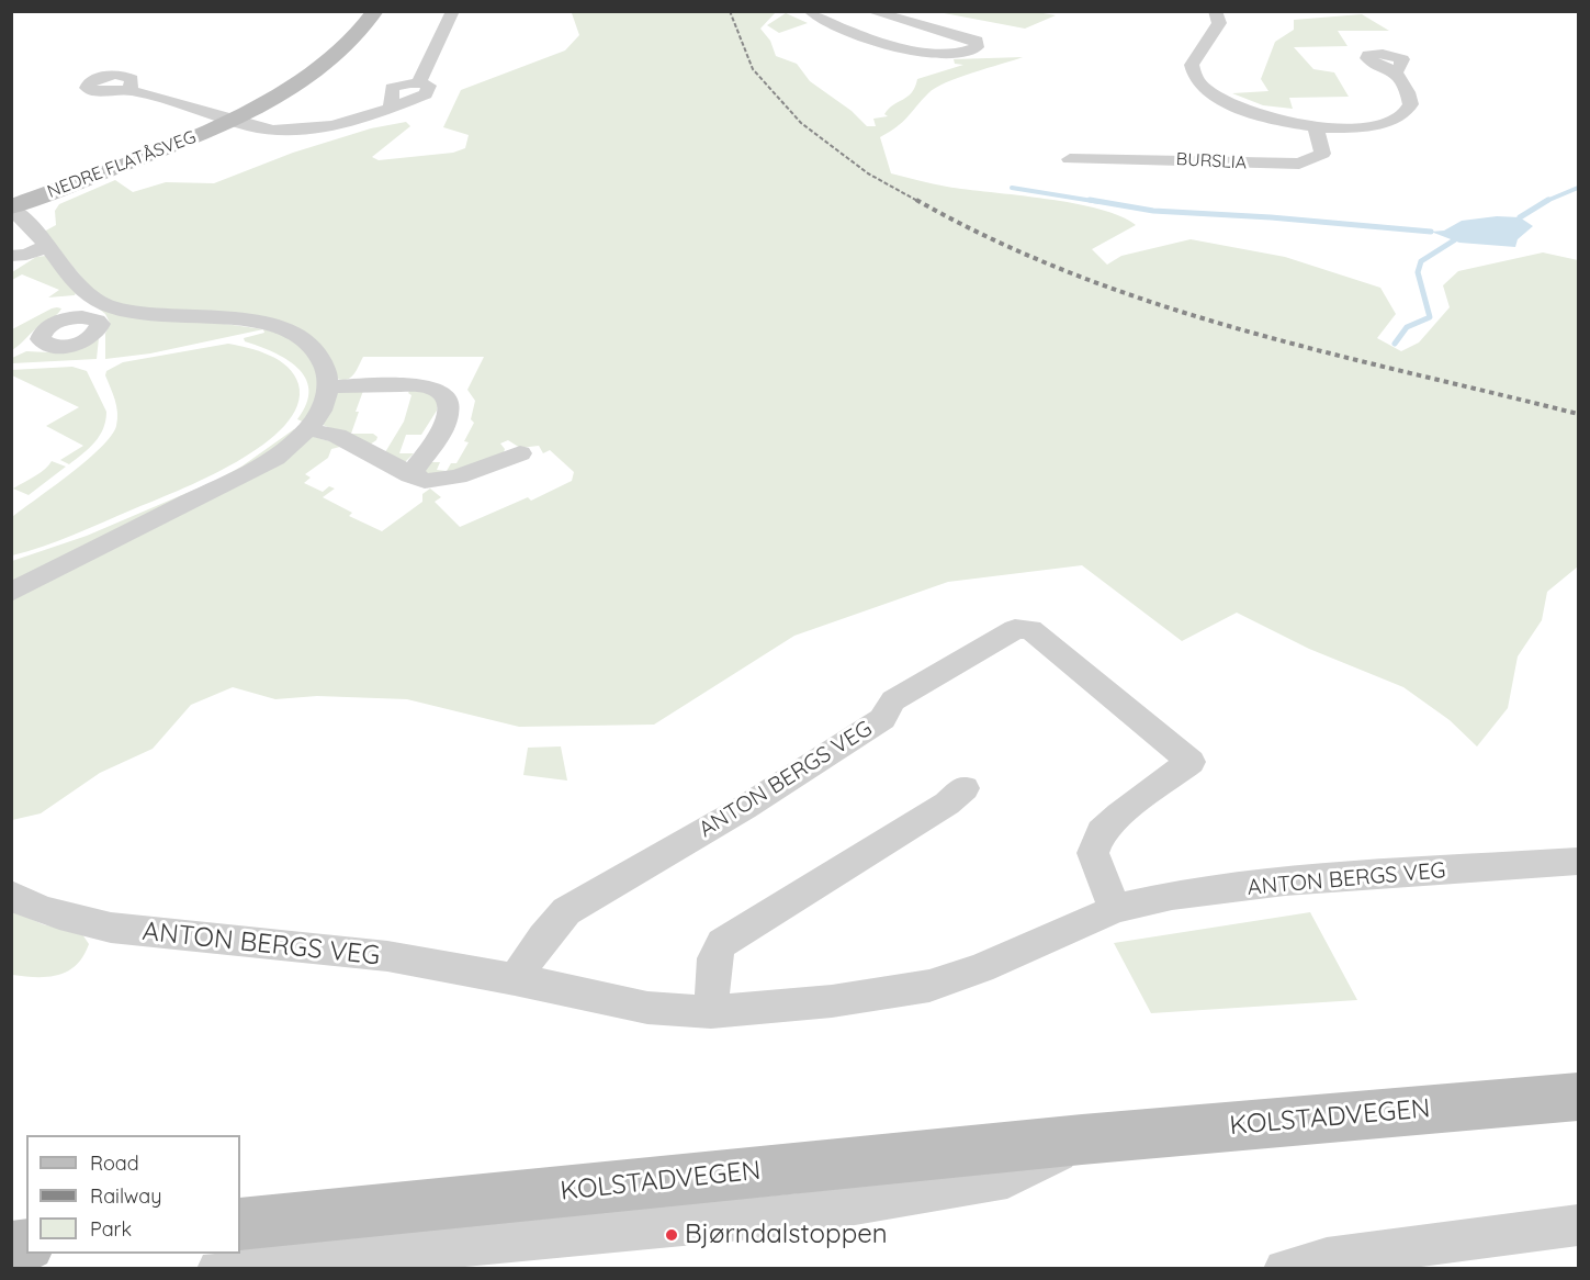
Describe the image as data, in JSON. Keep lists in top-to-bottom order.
{
  "streets": {
    "main road": ["NEDRE FLATÅSVEG", "KOLSTADVEGEN"],
    "street": ["BURSLIA", "ANTON BERGS VEG"]
  },
  "places": ["Bjørndalstoppen"],
  "legend": ["Road", "Railway", "Park"]
}
